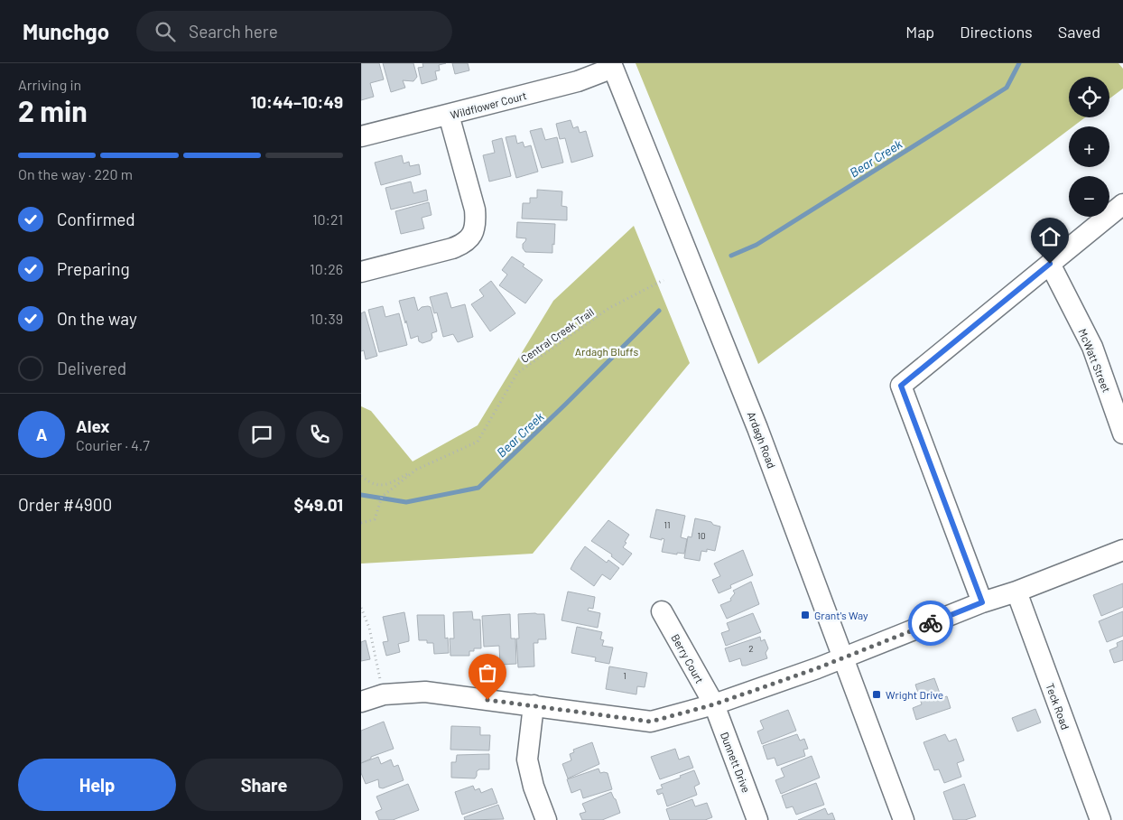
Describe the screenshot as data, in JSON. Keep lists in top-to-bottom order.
{
  "streets": {
    "street": [
      "Wildflower Court",
      "McWatt Street",
      "Ardagh Road",
      "Berry Court",
      "Teck Road",
      "Dunnett Drive"
    ],
    "path": ["Central Creek Trail"]
  },
  "crossings": [
    ["Wildflower Court", "Ardagh Road"],
    ["Berry Court", "Dunnett Drive"]
  ],
  "water": ["Bear Creek"],
  "parks": ["Ardagh Bluffs"],
  "places": {
    "transit": ["Grant's Way", "Wright Drive"]
  },
  "house_numbers": [
    "11",
    "10",
    "2",
    "1"
  ],
  "page": {
    "header": "Munchgo",
    "search": "Search here",
    "nav": ["Map", "Directions", "Saved"],
    "heading": ["2 min", "Arriving in", "10:44–10:49"],
    "panel": [
      "Alex",
      "Courier · 4.7",
      "Order #4900",
      "$49.01"
    ],
    "map_buttons": ["+", "−"],
    "bar": "On the way · 220 m",
    "list": [
      ["Confirmed", "10:21"],
      ["Preparing", "10:26"],
      ["On the way", "10:39"],
      "Delivered"
    ],
    "round": "A",
    "buttons": ["Help", "Share"]
  }
}
